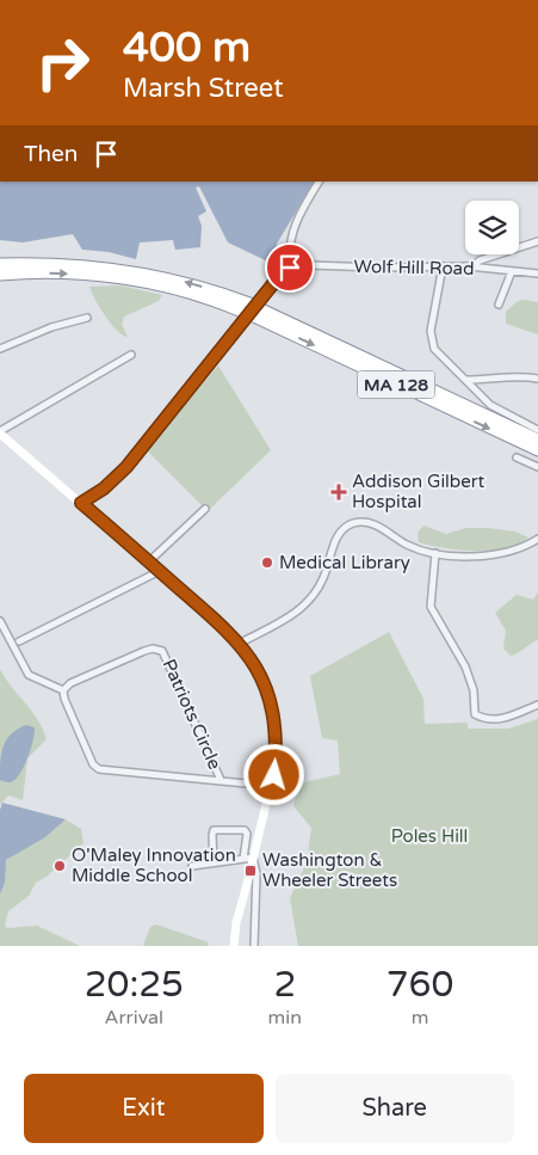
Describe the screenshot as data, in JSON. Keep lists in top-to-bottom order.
{
  "streets": {
    "highway": ["MA 128"],
    "street": ["Wolf Hill Road", "Patriots Circle"]
  },
  "parks": ["Poles Hill"],
  "places": {
    "health": ["Addison Gilbert Hospital"],
    "other": ["Medical Library", "O'Maley Innovation Middle School"],
    "transit": ["Washington & Wheeler Streets"]
  },
  "page": {
    "turn": ["400 m", "Marsh Street"],
    "then": "Then",
    "eta": [
      "20:25",
      "Arrival",
      "2",
      "min",
      "760",
      "m"
    ],
    "buttons": ["Exit", "Share"]
  }
}
